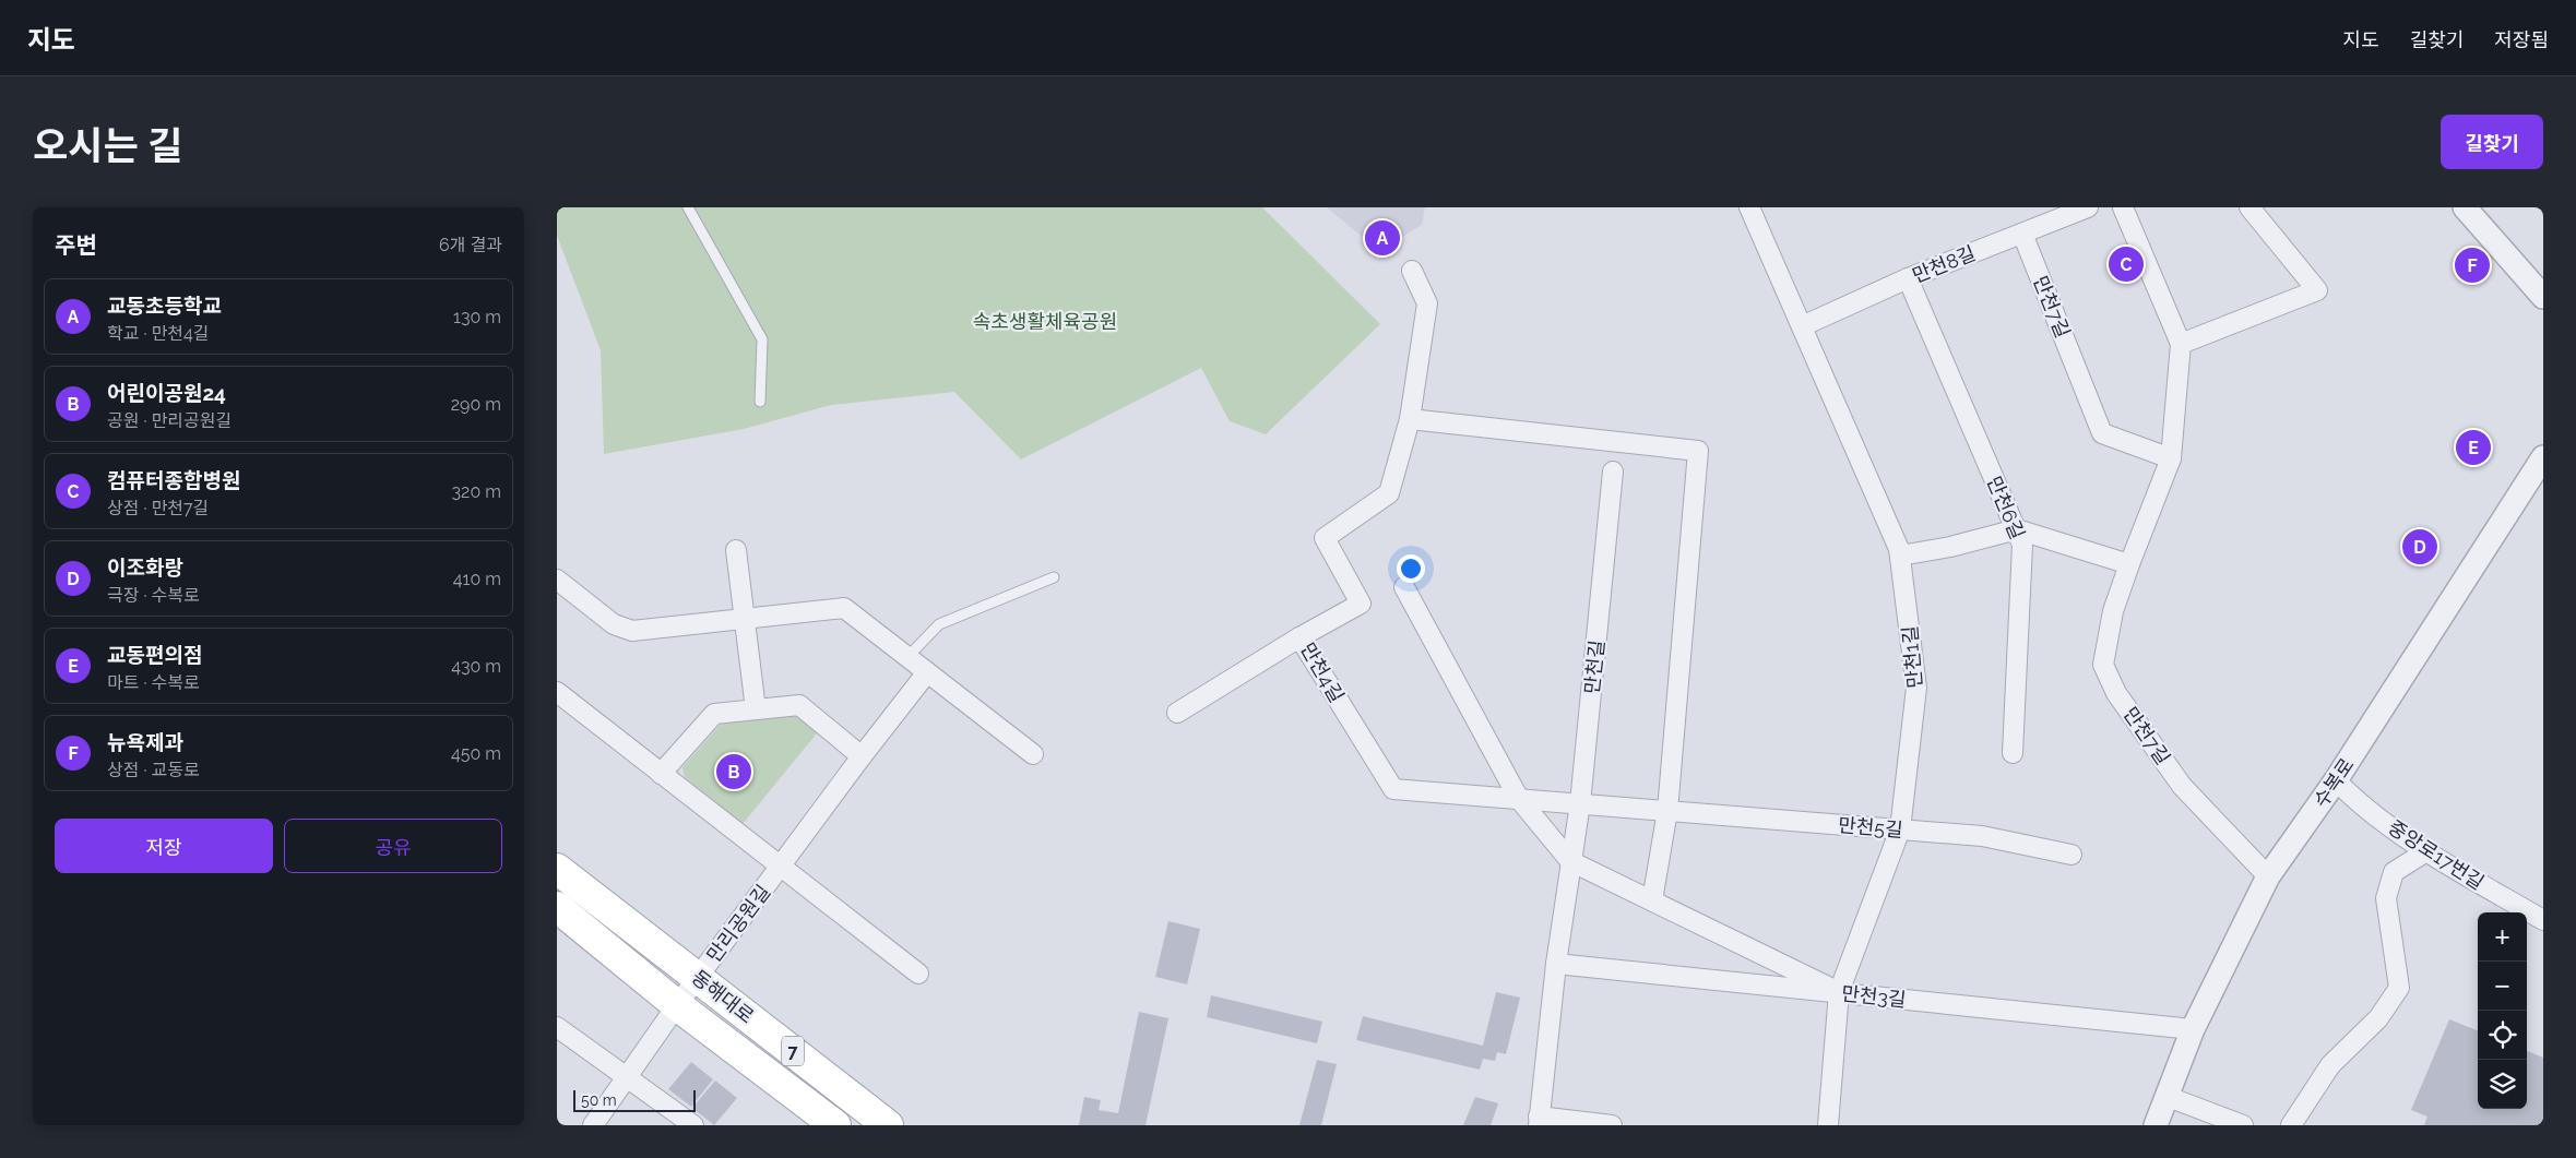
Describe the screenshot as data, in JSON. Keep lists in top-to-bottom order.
{
  "streets": {
    "main road": ["동해대로", "7"],
    "street": [
      "만천8길",
      "만천7길",
      "만천6길",
      "만천1길",
      "만천길",
      "만천4길",
      "수복로",
      "만천5길",
      "중앙로17번길",
      "만리공원길",
      "만천3길"
    ]
  },
  "crossings": [
    ["만천8길", "만천7길"],
    ["만천8길", "만천6길"],
    ["만천8길", "만천1길"],
    ["만천7길", "수복로"],
    ["만천1길", "만천5길"],
    ["만천1길", "만천3길"],
    ["만천길", "만천5길"],
    ["만천길", "만천3길"],
    ["만천4길", "만천5길"],
    ["수복로", "중앙로17번길"],
    ["수복로", "만천3길"],
    ["만리공원길", "동해대로"]
  ],
  "parks": ["속초생활체육공원"],
  "scale_bar": "50 m",
  "page": {
    "header": "지도",
    "nav": ["지도", "길찾기", "저장됨"],
    "title": "오시는 길",
    "buttons": [
      "길찾기",
      ["저장", "공유"]
    ],
    "heading": ["주변", "6개 결과"],
    "pins": [
      "A",
      "C",
      "F",
      "E",
      "D",
      "B"
    ],
    "list": [
      {
        "mark": "A",
        "name": "교동초등학교",
        "note": "학교 · 만천4길",
        "value": "130 m"
      },
      {
        "mark": "B",
        "name": "어린이공원24",
        "note": "공원 · 만리공원길",
        "value": "290 m"
      },
      {
        "mark": "C",
        "name": "컴퓨터종합병원",
        "note": "상점 · 만천7길",
        "value": "320 m"
      },
      {
        "mark": "D",
        "name": "이조화랑",
        "note": "극장 · 수복로",
        "value": "410 m"
      },
      {
        "mark": "E",
        "name": "교동편의점",
        "note": "마트 · 수복로",
        "value": "430 m"
      },
      {
        "mark": "F",
        "name": "뉴욕제과",
        "note": "상점 · 교동로",
        "value": "450 m"
      }
    ],
    "map_buttons": ["+", "−"],
    "scale": "50 m"
  }
}
